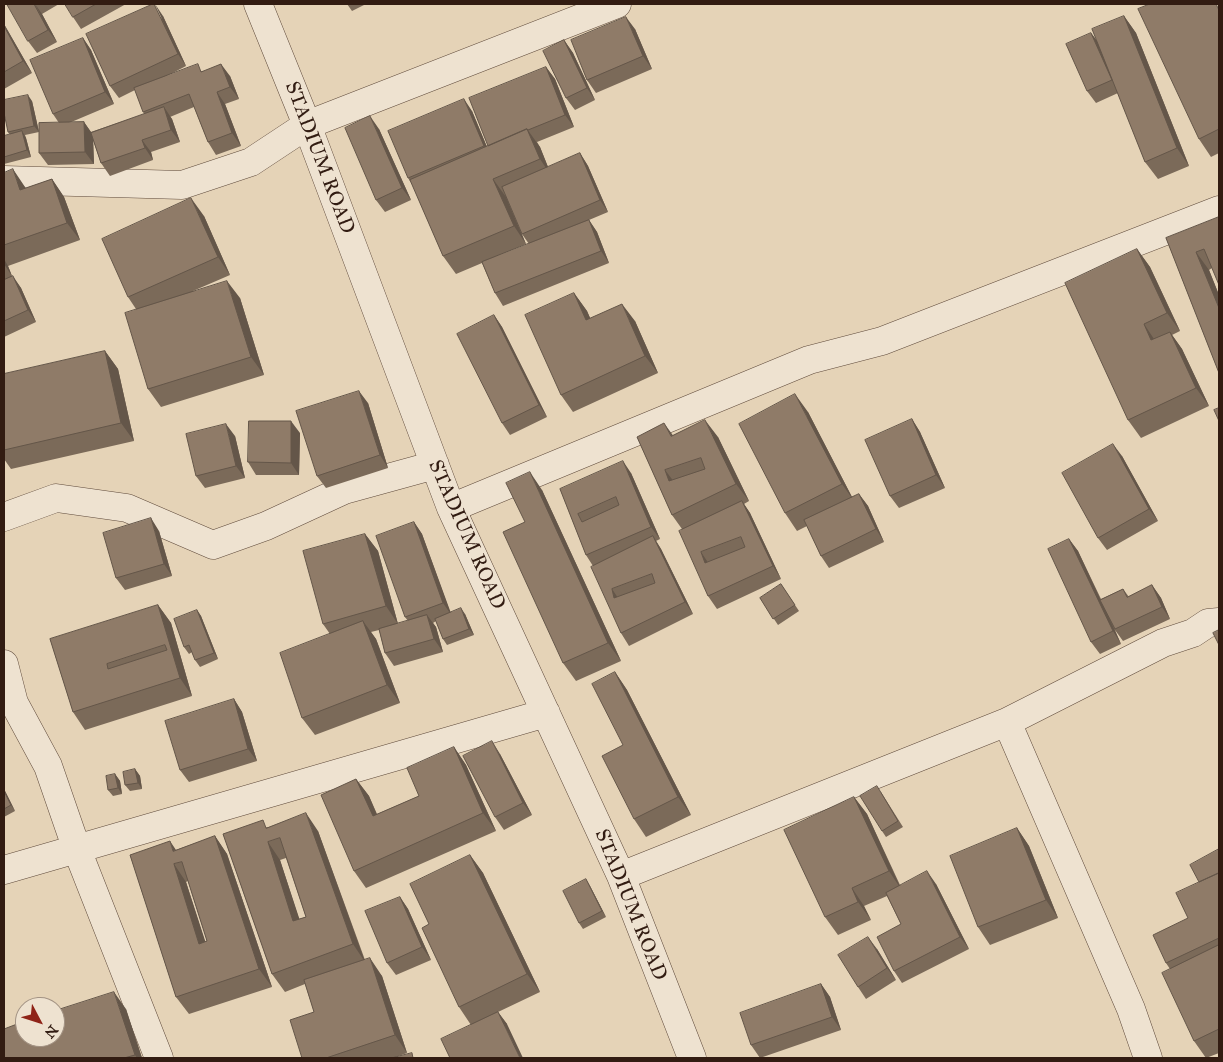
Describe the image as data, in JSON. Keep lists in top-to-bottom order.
{
  "streets": {
    "street": ["STADIUM ROAD"]
  },
  "north": "bottom right"
}
